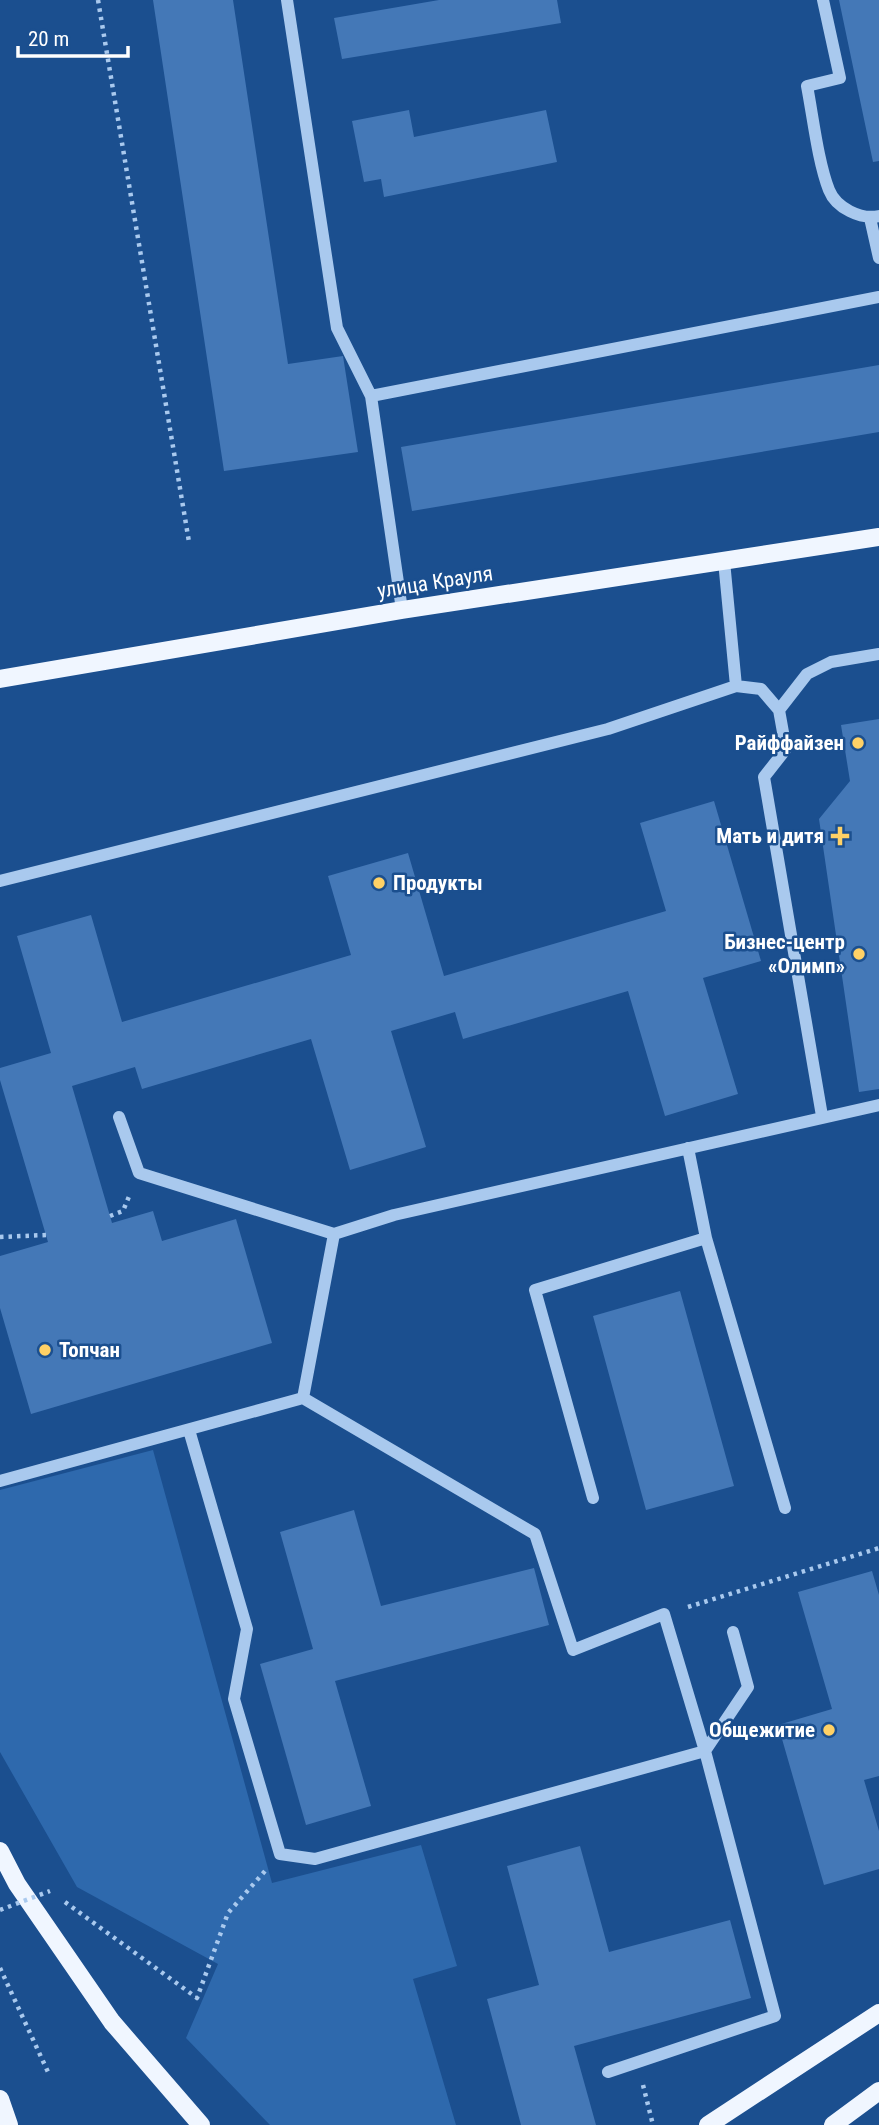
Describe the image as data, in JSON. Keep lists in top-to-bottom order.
{
  "streets": {
    "main road": ["улица Крауля"]
  },
  "places": {
    "other": [
      "Райффайзен",
      "Продукты",
      "Бизнес-центр «Олимп»",
      "Топчан",
      "Общежитие"
    ],
    "health": ["Мать и дитя"]
  },
  "scale_bar": "20 m"
}
